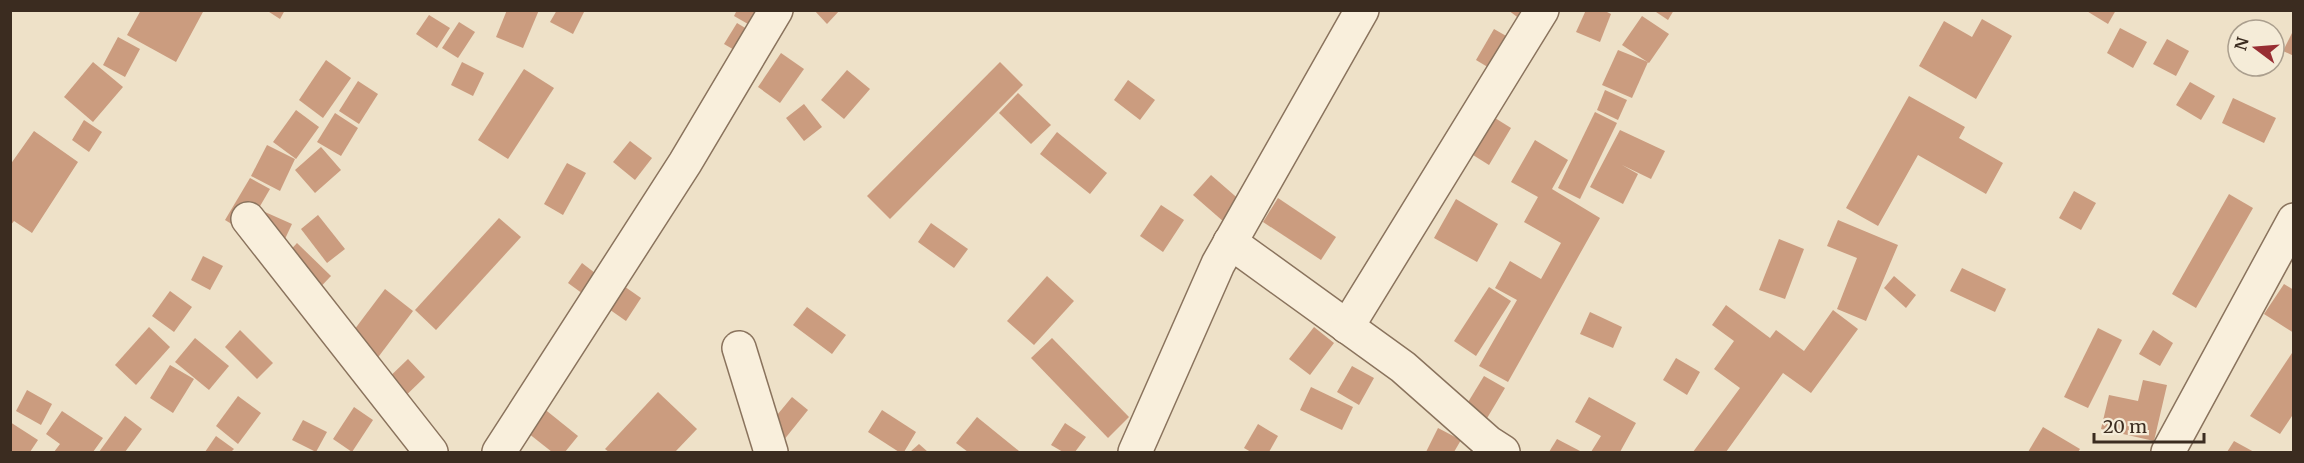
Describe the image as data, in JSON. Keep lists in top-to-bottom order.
{
  "scale_bar": "20 m",
  "north": "left"
}
